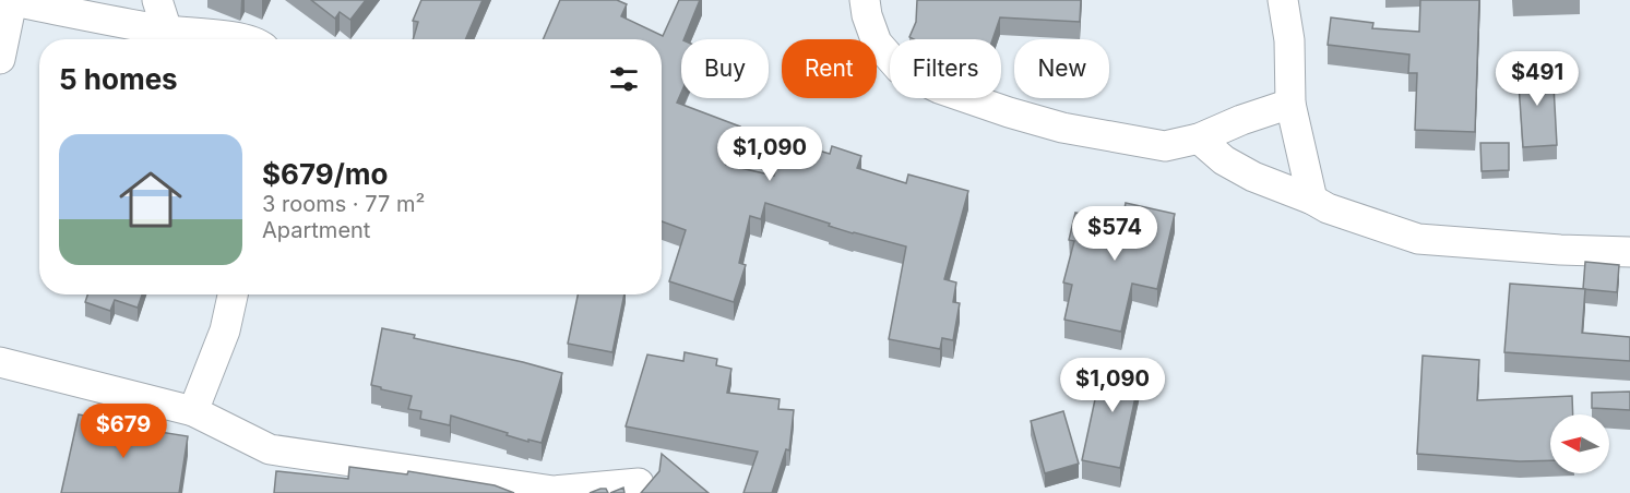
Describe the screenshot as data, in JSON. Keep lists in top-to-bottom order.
{
  "north": "left",
  "page": {
    "chip": [
      "Buy",
      "Rent",
      "Filters",
      "New"
    ],
    "heading": "5 homes",
    "price": [
      "$491",
      "$1,090",
      "$574",
      "$1,090",
      "$679"
    ],
    "list": [
      {
        "name": "$679/mo",
        "note": "3 rooms · 77 m² · Apartment"
      }
    ]
  }
}
